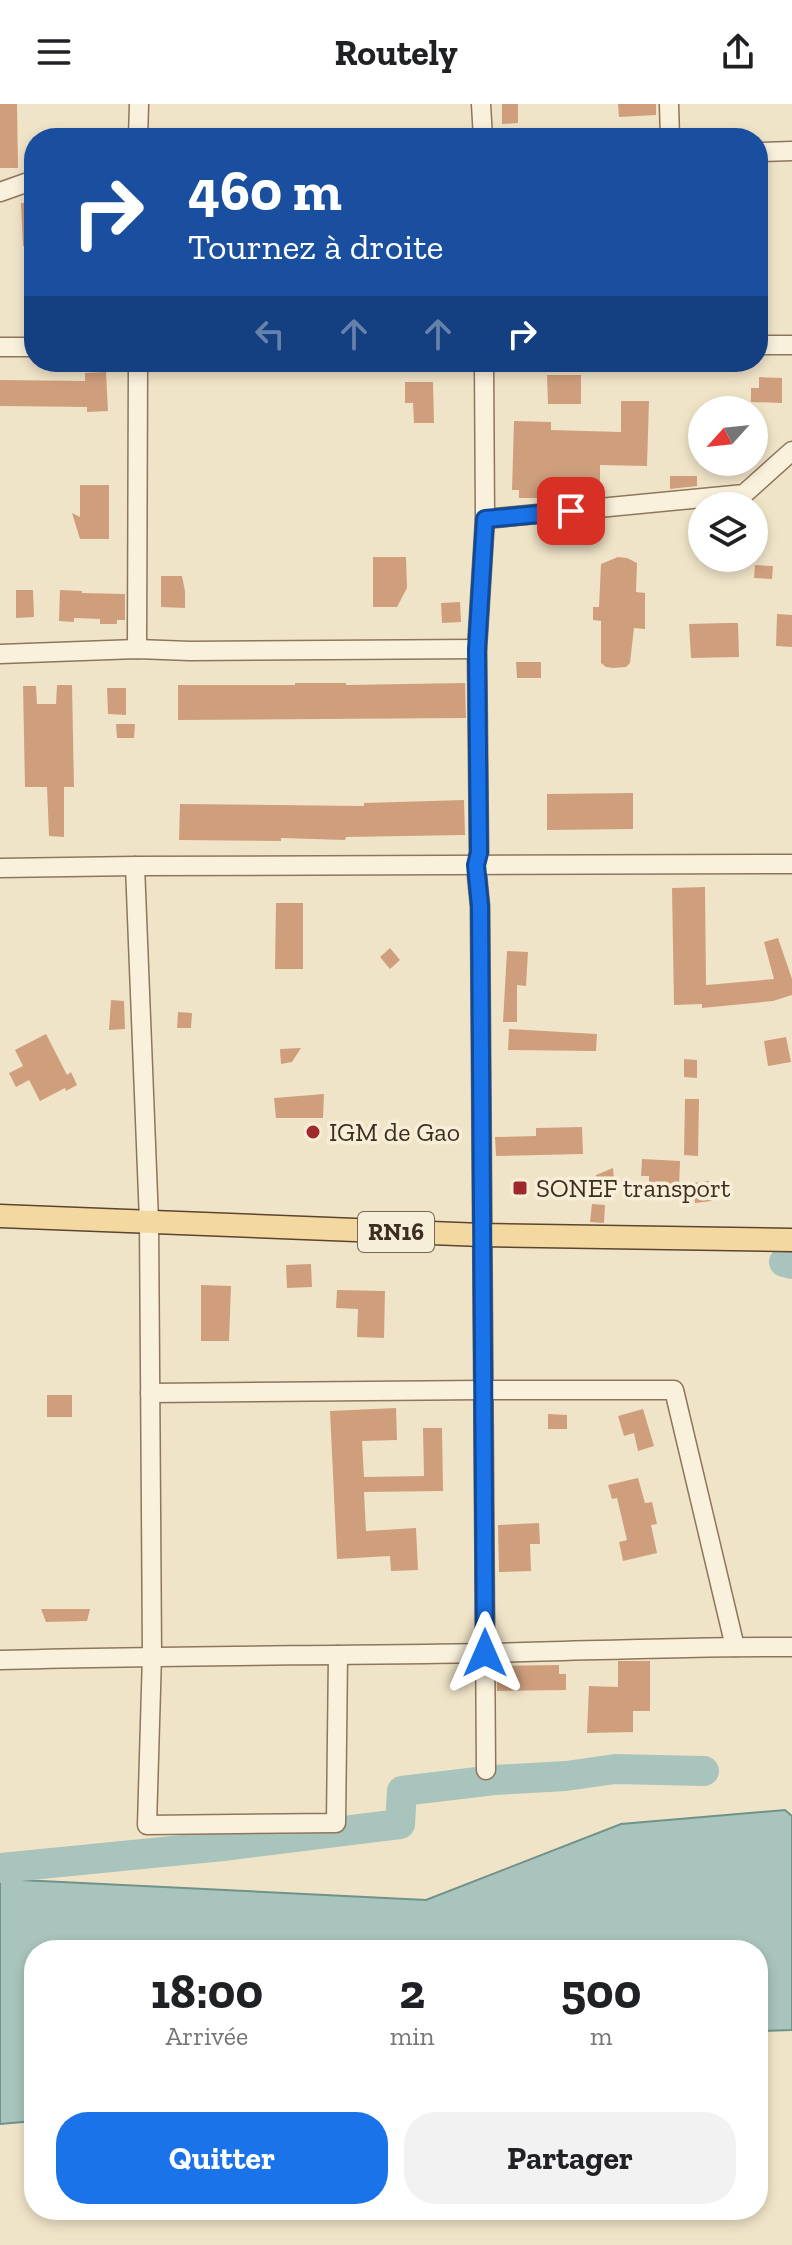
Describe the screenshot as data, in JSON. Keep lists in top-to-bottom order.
{
  "streets": {
    "main road": ["RN16"]
  },
  "places": {
    "other": ["IGM de Gao"],
    "transit": ["SONEF transport"]
  },
  "north": "bottom left",
  "page": {
    "header": "Routely",
    "turn": ["460 m", "Tournez à droite"],
    "eta": [
      "18:00",
      "Arrivée",
      "2",
      "min",
      "500",
      "m"
    ],
    "buttons": ["Quitter", "Partager"]
  }
}
